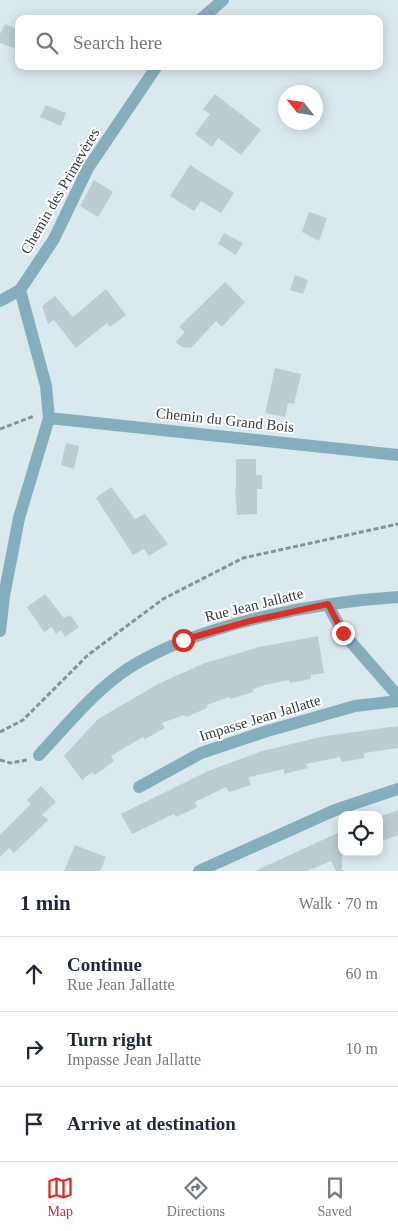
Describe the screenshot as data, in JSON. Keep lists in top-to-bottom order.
{
  "streets": {
    "street": [
      "Chemin des Primevères",
      "Chemin du Grand Bois",
      "Rue Jean Jallatte",
      "Impasse Jean Jallatte"
    ]
  },
  "north": "top left",
  "page": {
    "search": "Search here",
    "heading": ["1 min", "Walk · 70 m"],
    "list": [
      ["Continue", "Rue Jean Jallatte", "60 m"],
      ["Turn right", "Impasse Jean Jallatte", "10 m"],
      "Arrive at destination"
    ],
    "nav": ["Map", "Directions", "Saved"]
  }
}
